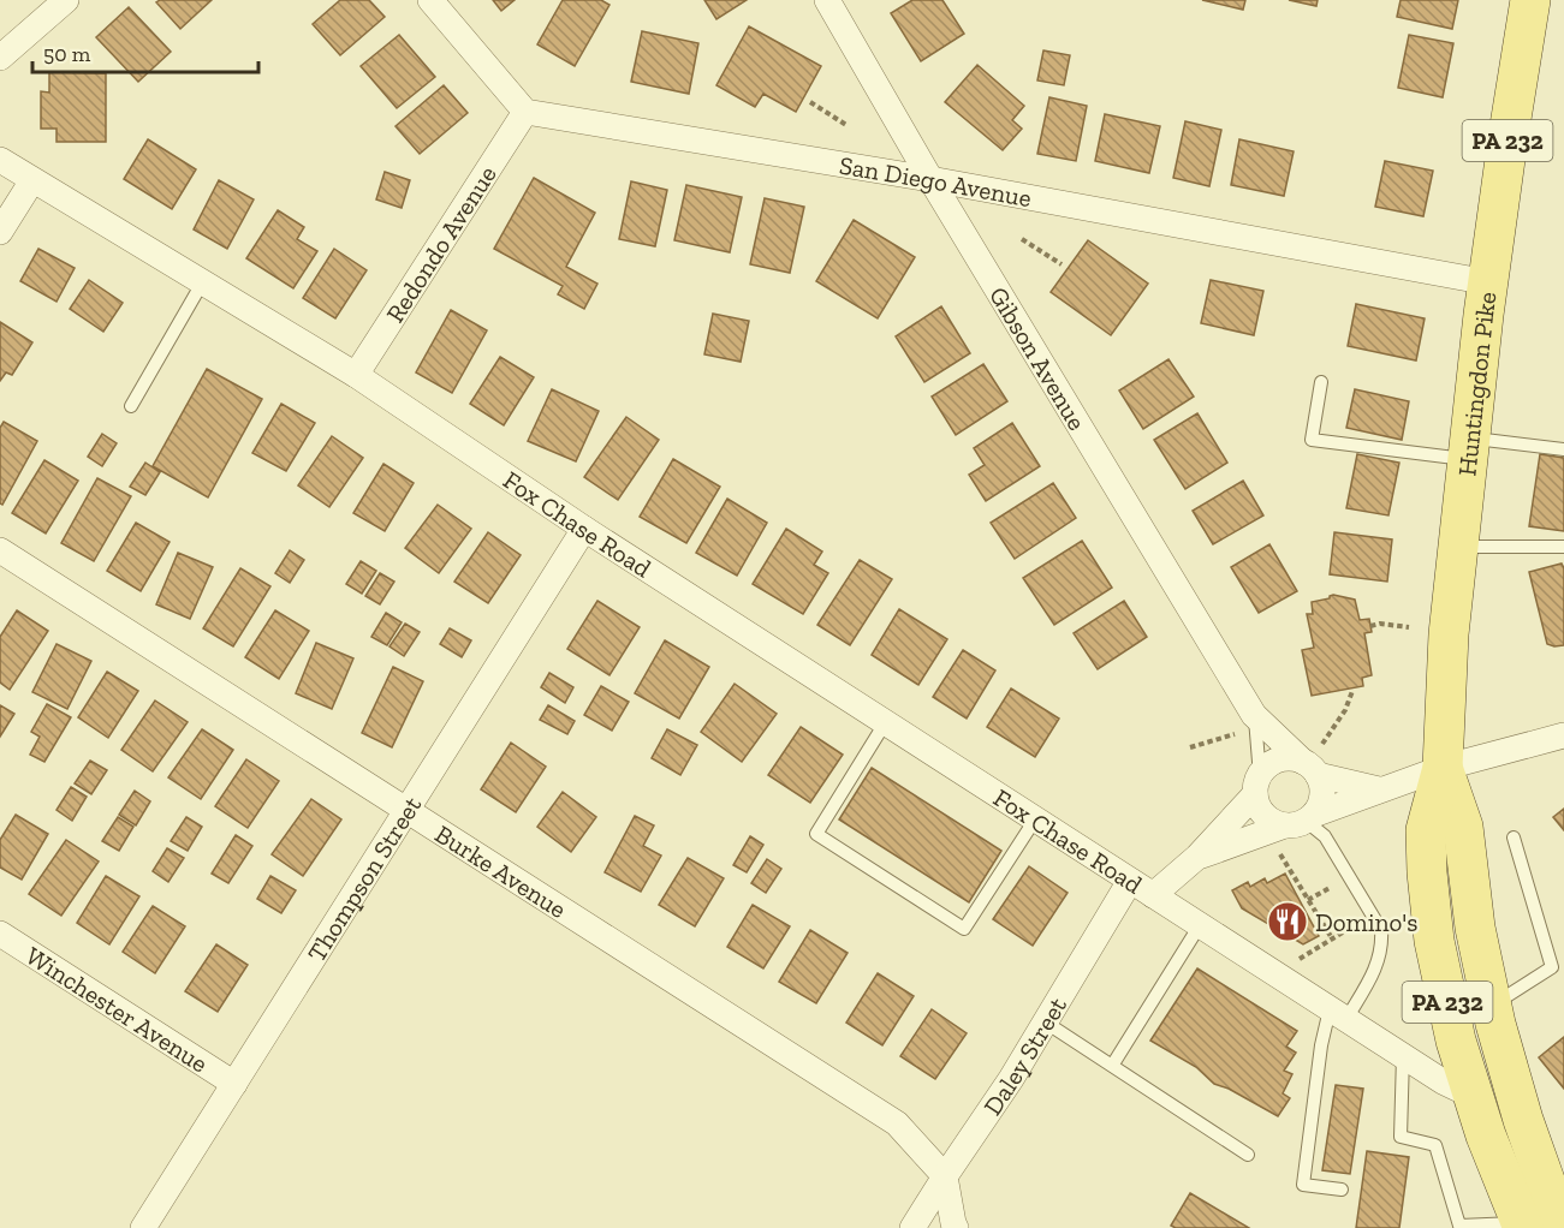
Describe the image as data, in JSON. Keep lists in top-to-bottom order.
{
  "streets": {
    "main road": ["PA 232", "Huntingdon Pike"],
    "street": [
      "San Diego Avenue",
      "Redondo Avenue",
      "Gibson Avenue",
      "Fox Chase Road",
      "Burke Avenue",
      "Thompson Street",
      "Winchester Avenue",
      "Daley Street"
    ]
  },
  "crossings": [
    ["San Diego Avenue", "Redondo Avenue"],
    ["San Diego Avenue", "Gibson Avenue"],
    ["San Diego Avenue", "Huntingdon Pike"],
    ["Redondo Avenue", "Fox Chase Road"],
    ["Huntingdon Pike", "Fox Chase Road"],
    ["Fox Chase Road", "Thompson Street"],
    ["Fox Chase Road", "Daley Street"],
    ["Burke Avenue", "Thompson Street"],
    ["Burke Avenue", "Daley Street"],
    ["Thompson Street", "Winchester Avenue"]
  ],
  "places": {
    "restaurant": ["Domino's"]
  },
  "scale_bar": "50 m"
}
